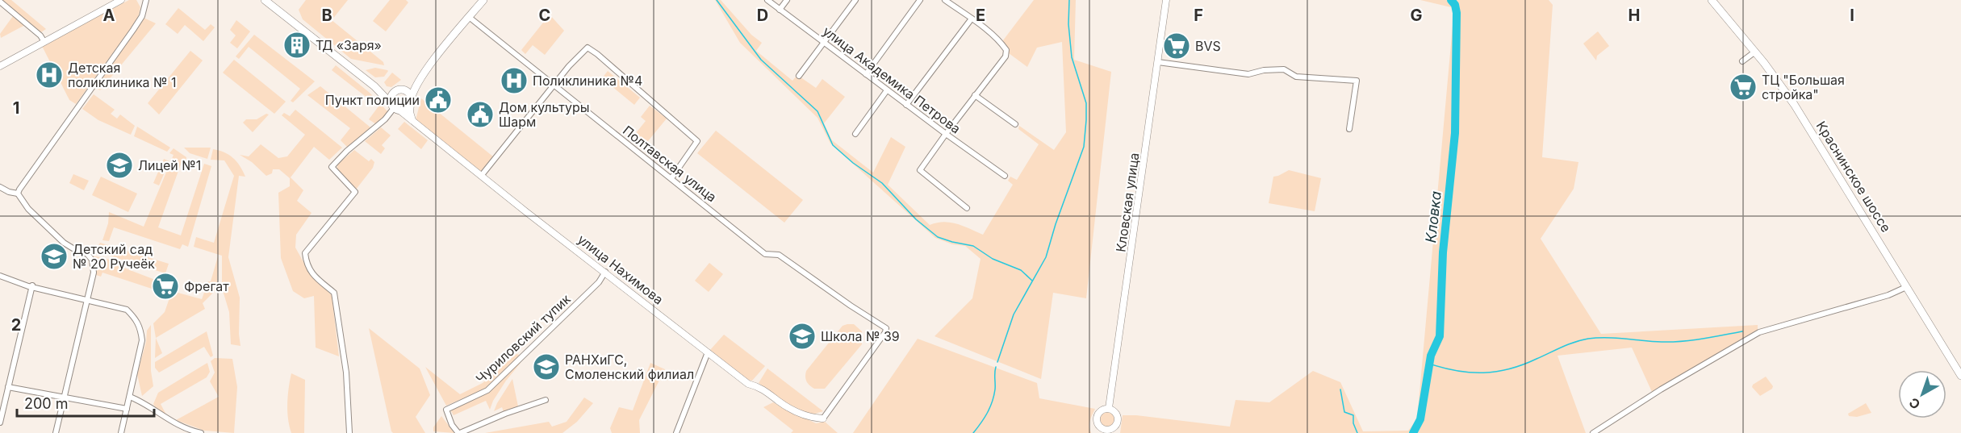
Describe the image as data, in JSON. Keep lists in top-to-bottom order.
{
  "streets": {
    "main road": ["Краснинское шоссе"],
    "street": [
      "улица Академика Петрова",
      "Полтавская улица",
      "Кловская улица",
      "улица Нахимова",
      "Чуриловский тупик"
    ]
  },
  "crossings": [
    ["Полтавская улица", "улица Нахимова"],
    ["улица Нахимова", "Чуриловский тупик"]
  ],
  "water": ["Кловка"],
  "places": {
    "building": ["ТД «Заря»"],
    "supermarket": ["BVS", "ТЦ \"Большая стройка\"", "Фрегат"],
    "hospital": ["Детская поликлиника № 1", "Поликлиника №4"],
    "public building": ["Пункт полиции", "Дом культуры Шарм"],
    "school or university": [
      "Лицей №1",
      "Детский сад № 20 Ручеёк",
      "Школа № 39",
      "РАНХиГС, Смоленский филиал"
    ]
  },
  "scale_bar": "200 m",
  "north": "bottom left",
  "grid": {
    "columns": [
      "A",
      "B",
      "C",
      "D",
      "E",
      "F",
      "G",
      "H",
      "I"
    ],
    "rows": ["1", "2"]
  }
}
